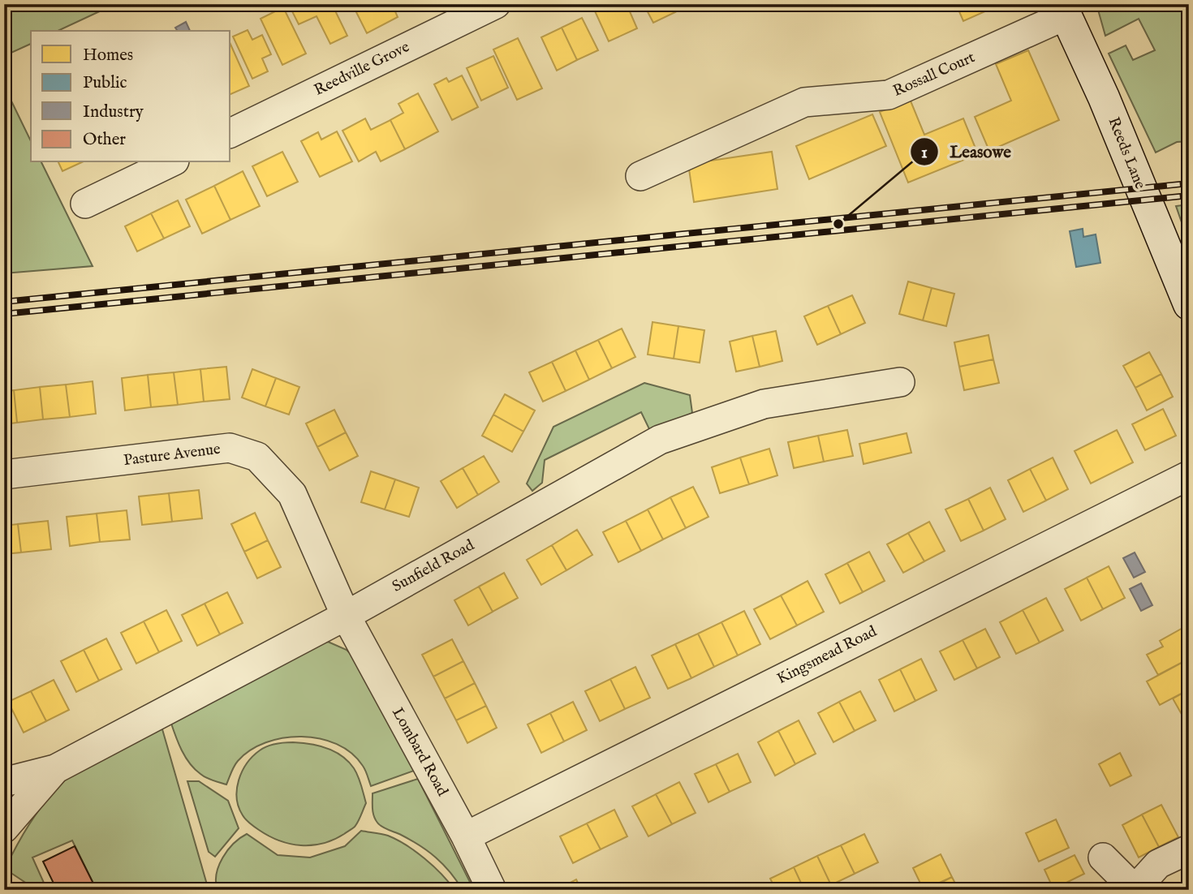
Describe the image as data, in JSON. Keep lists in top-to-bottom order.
{
  "streets": {
    "street": [
      "Reedville Grove",
      "Rossall Court",
      "Reeds Lane",
      "Pasture Avenue",
      "Sunfield Road",
      "Kingsmead Road",
      "Lombard Road"
    ]
  },
  "crossings": [
    ["Rossall Court", "Reeds Lane"],
    ["Pasture Avenue", "Sunfield Road"],
    ["Pasture Avenue", "Lombard Road"],
    ["Sunfield Road", "Lombard Road"],
    ["Kingsmead Road", "Lombard Road"]
  ],
  "places": ["Leasowe"],
  "legend": [
    "Homes",
    "Public",
    "Industry",
    "Other"
  ]
}
